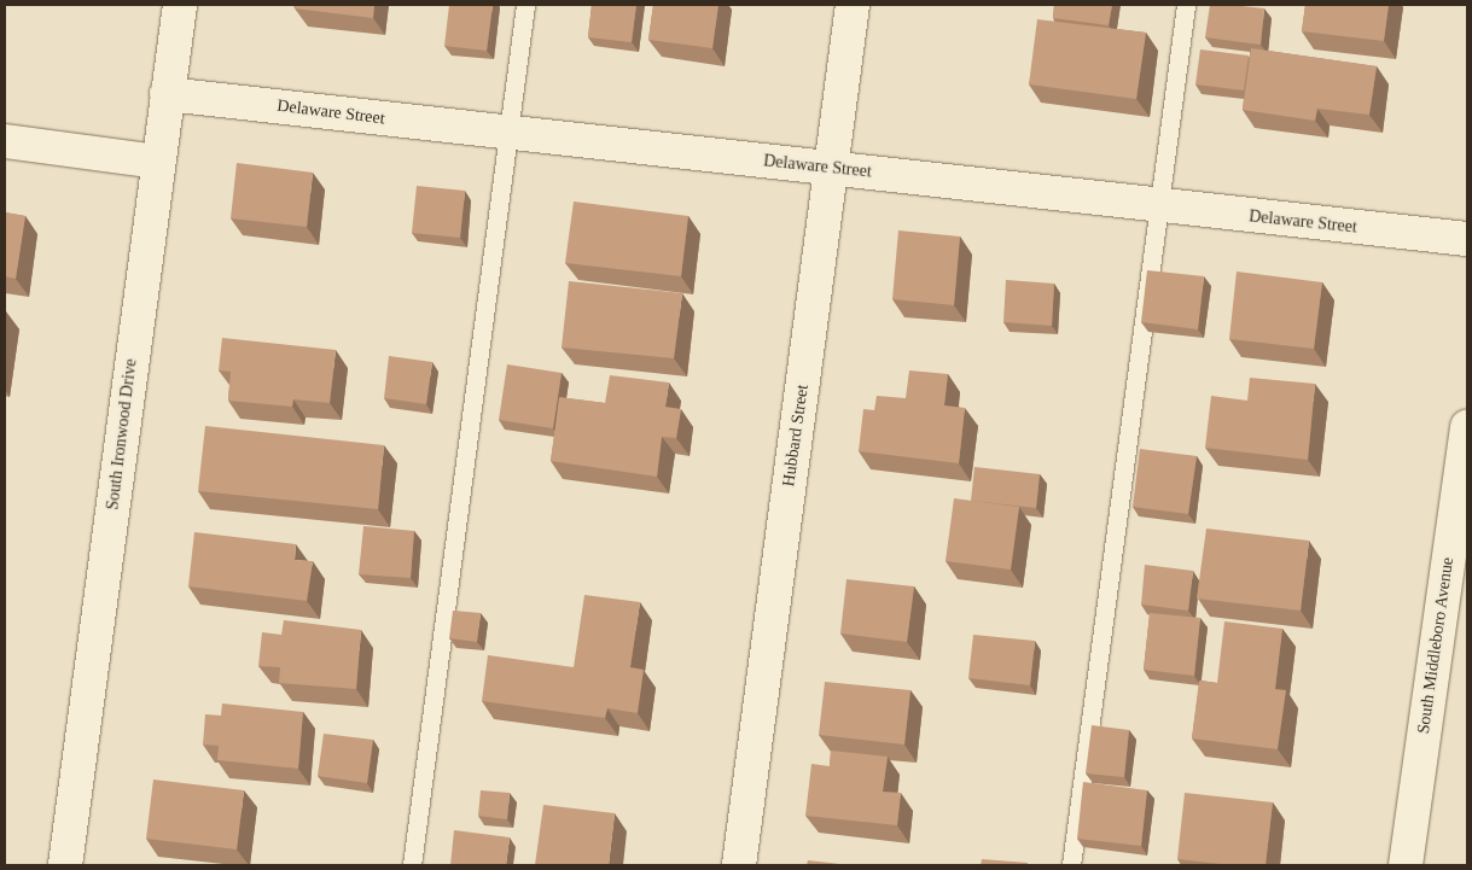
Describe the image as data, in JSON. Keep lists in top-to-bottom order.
{
  "streets": {
    "street": [
      "Delaware Street",
      "South Ironwood Drive",
      "Hubbard Street",
      "South Middleboro Avenue"
    ]
  },
  "crossings": [
    ["Delaware Street", "South Ironwood Drive"],
    ["Delaware Street", "Hubbard Street"]
  ]
}
